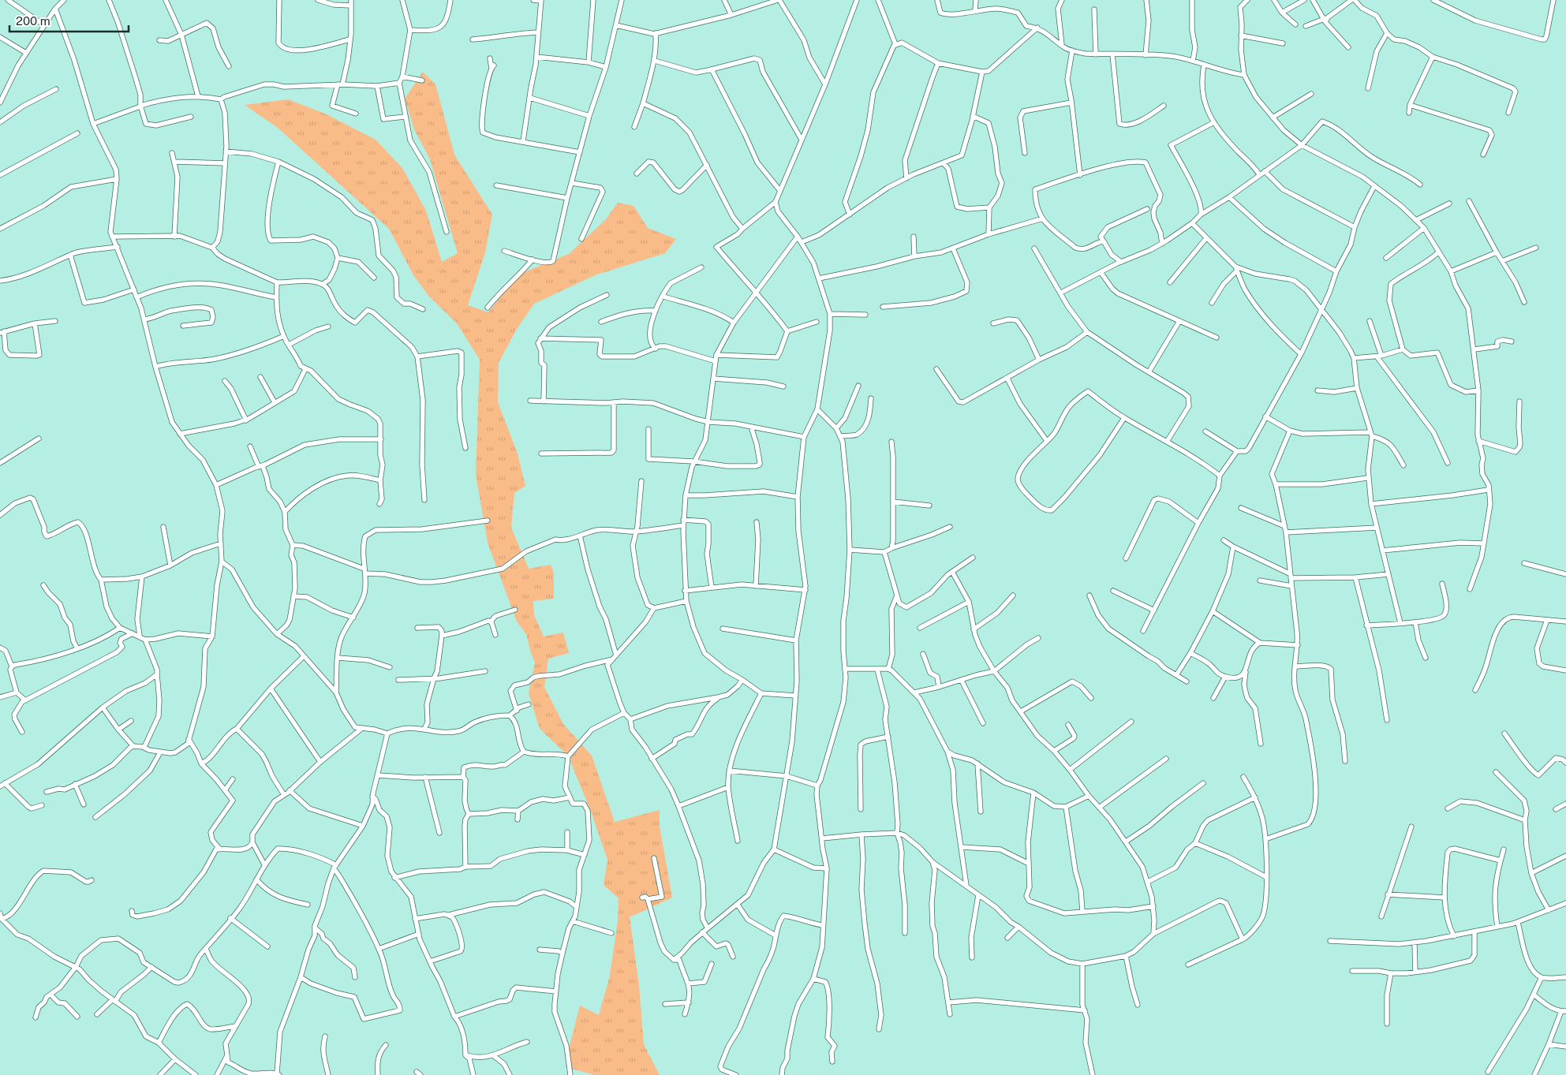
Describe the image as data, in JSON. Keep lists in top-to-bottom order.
{
  "scale_bar": "200 m"
}
